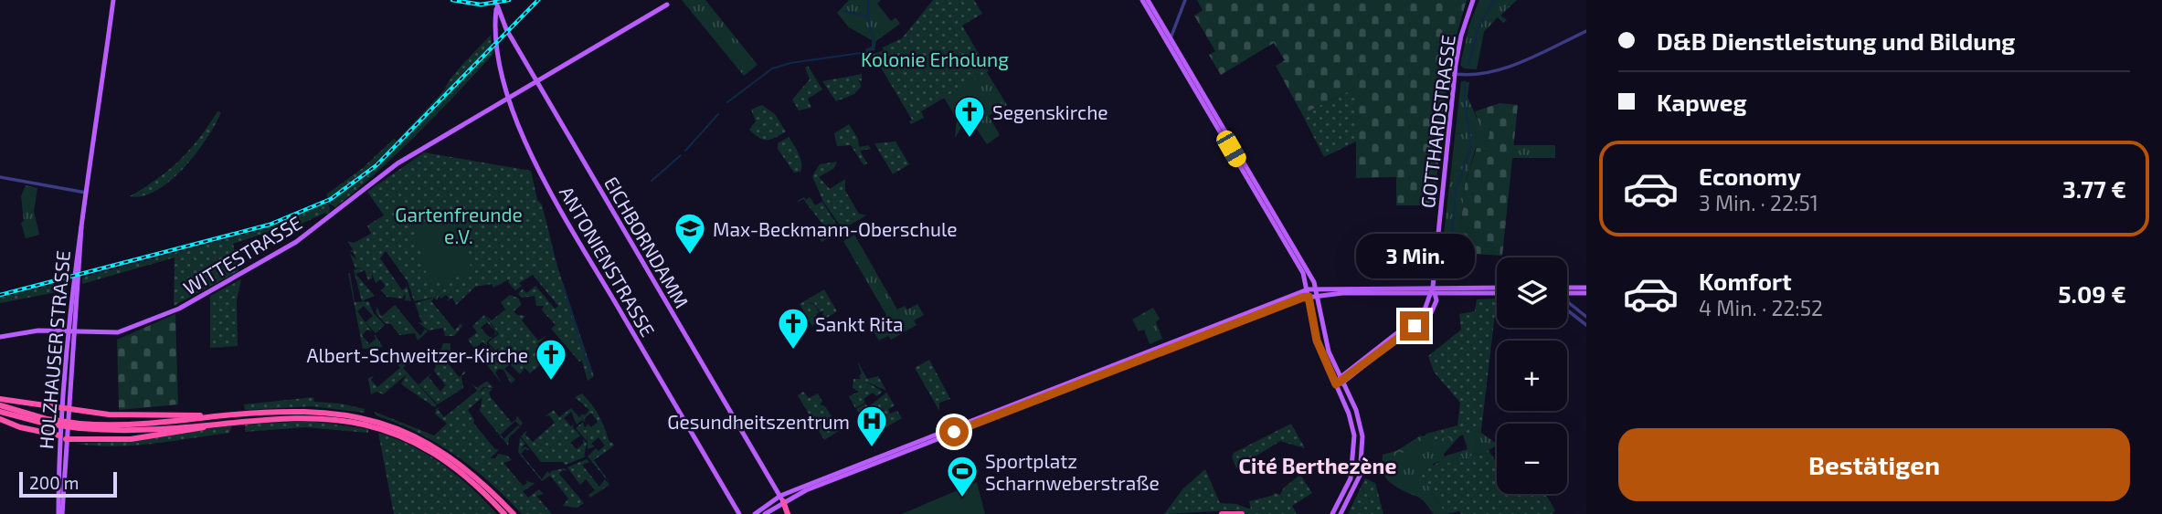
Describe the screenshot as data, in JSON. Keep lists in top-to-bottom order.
{
  "streets": {
    "main road": [
      "GOTTHARDSTRASSE",
      "EICHBORNDAMM",
      "WITTESTRASSE",
      "ANTONIENSTRASSE",
      "HOLZHAUSER STRASSE"
    ]
  },
  "crossings": [
    ["EICHBORNDAMM", "WITTESTRASSE"],
    ["EICHBORNDAMM", "ANTONIENSTRASSE"],
    ["WITTESTRASSE", "ANTONIENSTRASSE"],
    ["WITTESTRASSE", "HOLZHAUSER STRASSE"]
  ],
  "districts": ["Cité Berthezène"],
  "parks": ["Kolonie Erholung", "Gartenfreunde e.V."],
  "places": {
    "church": ["Segenskirche", "Sankt Rita", "Albert-Schweitzer-Kirche"],
    "school or university": ["Max-Beckmann-Oberschule"],
    "hospital": ["Gesundheitszentrum"],
    "sports": ["Sportplatz Scharnweberstraße"]
  },
  "scale_bar": "200 m",
  "page": {
    "banner": ["D&B Dienstleistung und Bildung", "Kapweg"],
    "list": [
      {
        "name": "Economy",
        "note": "3 Min. · 22:51",
        "value": "3.77 €"
      },
      {
        "name": "Komfort",
        "note": "4 Min. · 22:52",
        "value": "5.09 €"
      }
    ],
    "bubble": "3 Min.",
    "map_buttons": ["+", "−"],
    "buttons": "Bestätigen",
    "scale": "200 m"
  }
}
